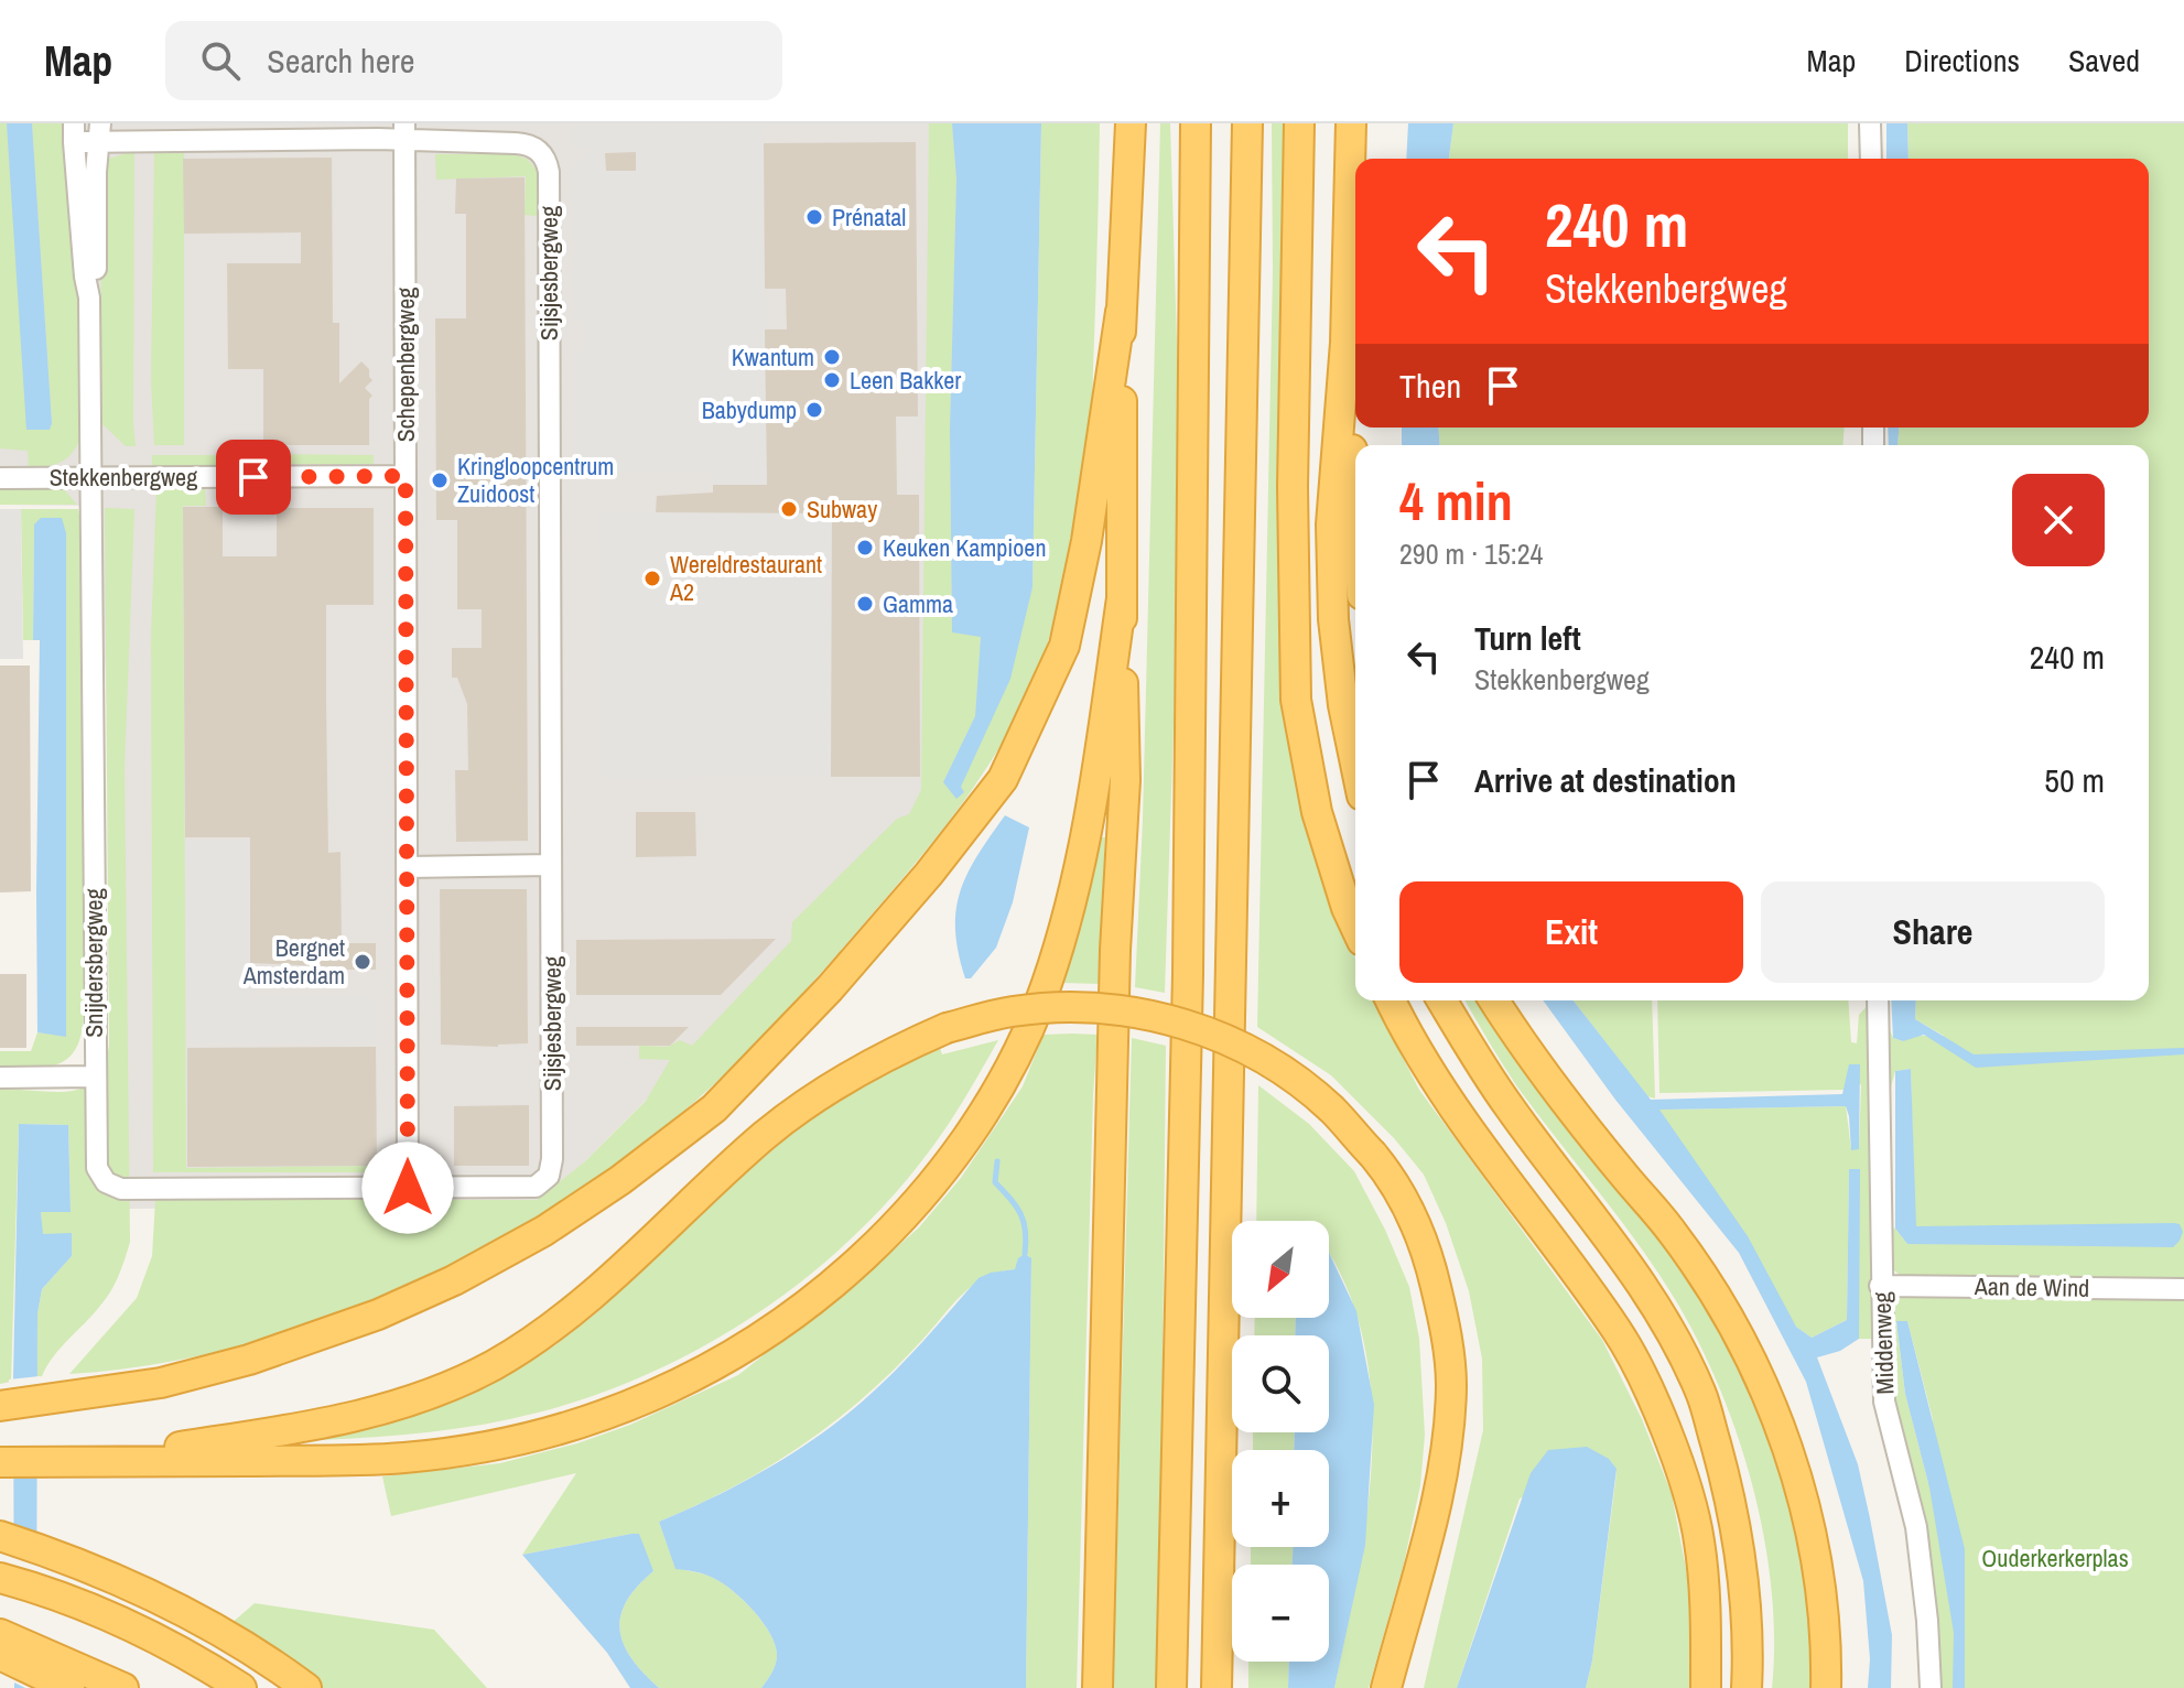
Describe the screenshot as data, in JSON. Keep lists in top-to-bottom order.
{
  "streets": {
    "street": [
      "Sijsjesbergweg",
      "Schepenbergweg",
      "Stekkenbergweg",
      "Snijdersbergweg",
      "Aan de Wind",
      "Middenweg"
    ]
  },
  "crossings": [
    ["Sijsjesbergweg", "Schepenbergweg"],
    ["Sijsjesbergweg", "Snijdersbergweg"],
    ["Schepenbergweg", "Stekkenbergweg"],
    ["Schepenbergweg", "Snijdersbergweg"],
    ["Stekkenbergweg", "Snijdersbergweg"],
    ["Aan de Wind", "Middenweg"]
  ],
  "parks": ["Ouderkerkerplas"],
  "places": [
    "Prénatal",
    "Kwantum",
    "Leen Bakker",
    "Babydump",
    "Kringloopcentrum Zuidoost",
    "Subway",
    "Keuken Kampioen",
    "Wereldrestaurant A2",
    "Gamma",
    "Bergnet Amsterdam"
  ],
  "north": "bottom left",
  "page": {
    "header": "Map",
    "search": "Search here",
    "nav": ["Map", "Directions", "Saved"],
    "turn": ["240 m", "Stekkenbergweg"],
    "then": "Then",
    "heading": ["4 min", "290 m · 15:24"],
    "list": [
      {
        "name": "Turn left",
        "note": "Stekkenbergweg",
        "value": "240 m"
      },
      {
        "name": "Arrive at destination",
        "value": "50 m"
      }
    ],
    "buttons": ["Exit", "Share"],
    "map_buttons": ["+", "−"]
  }
}
